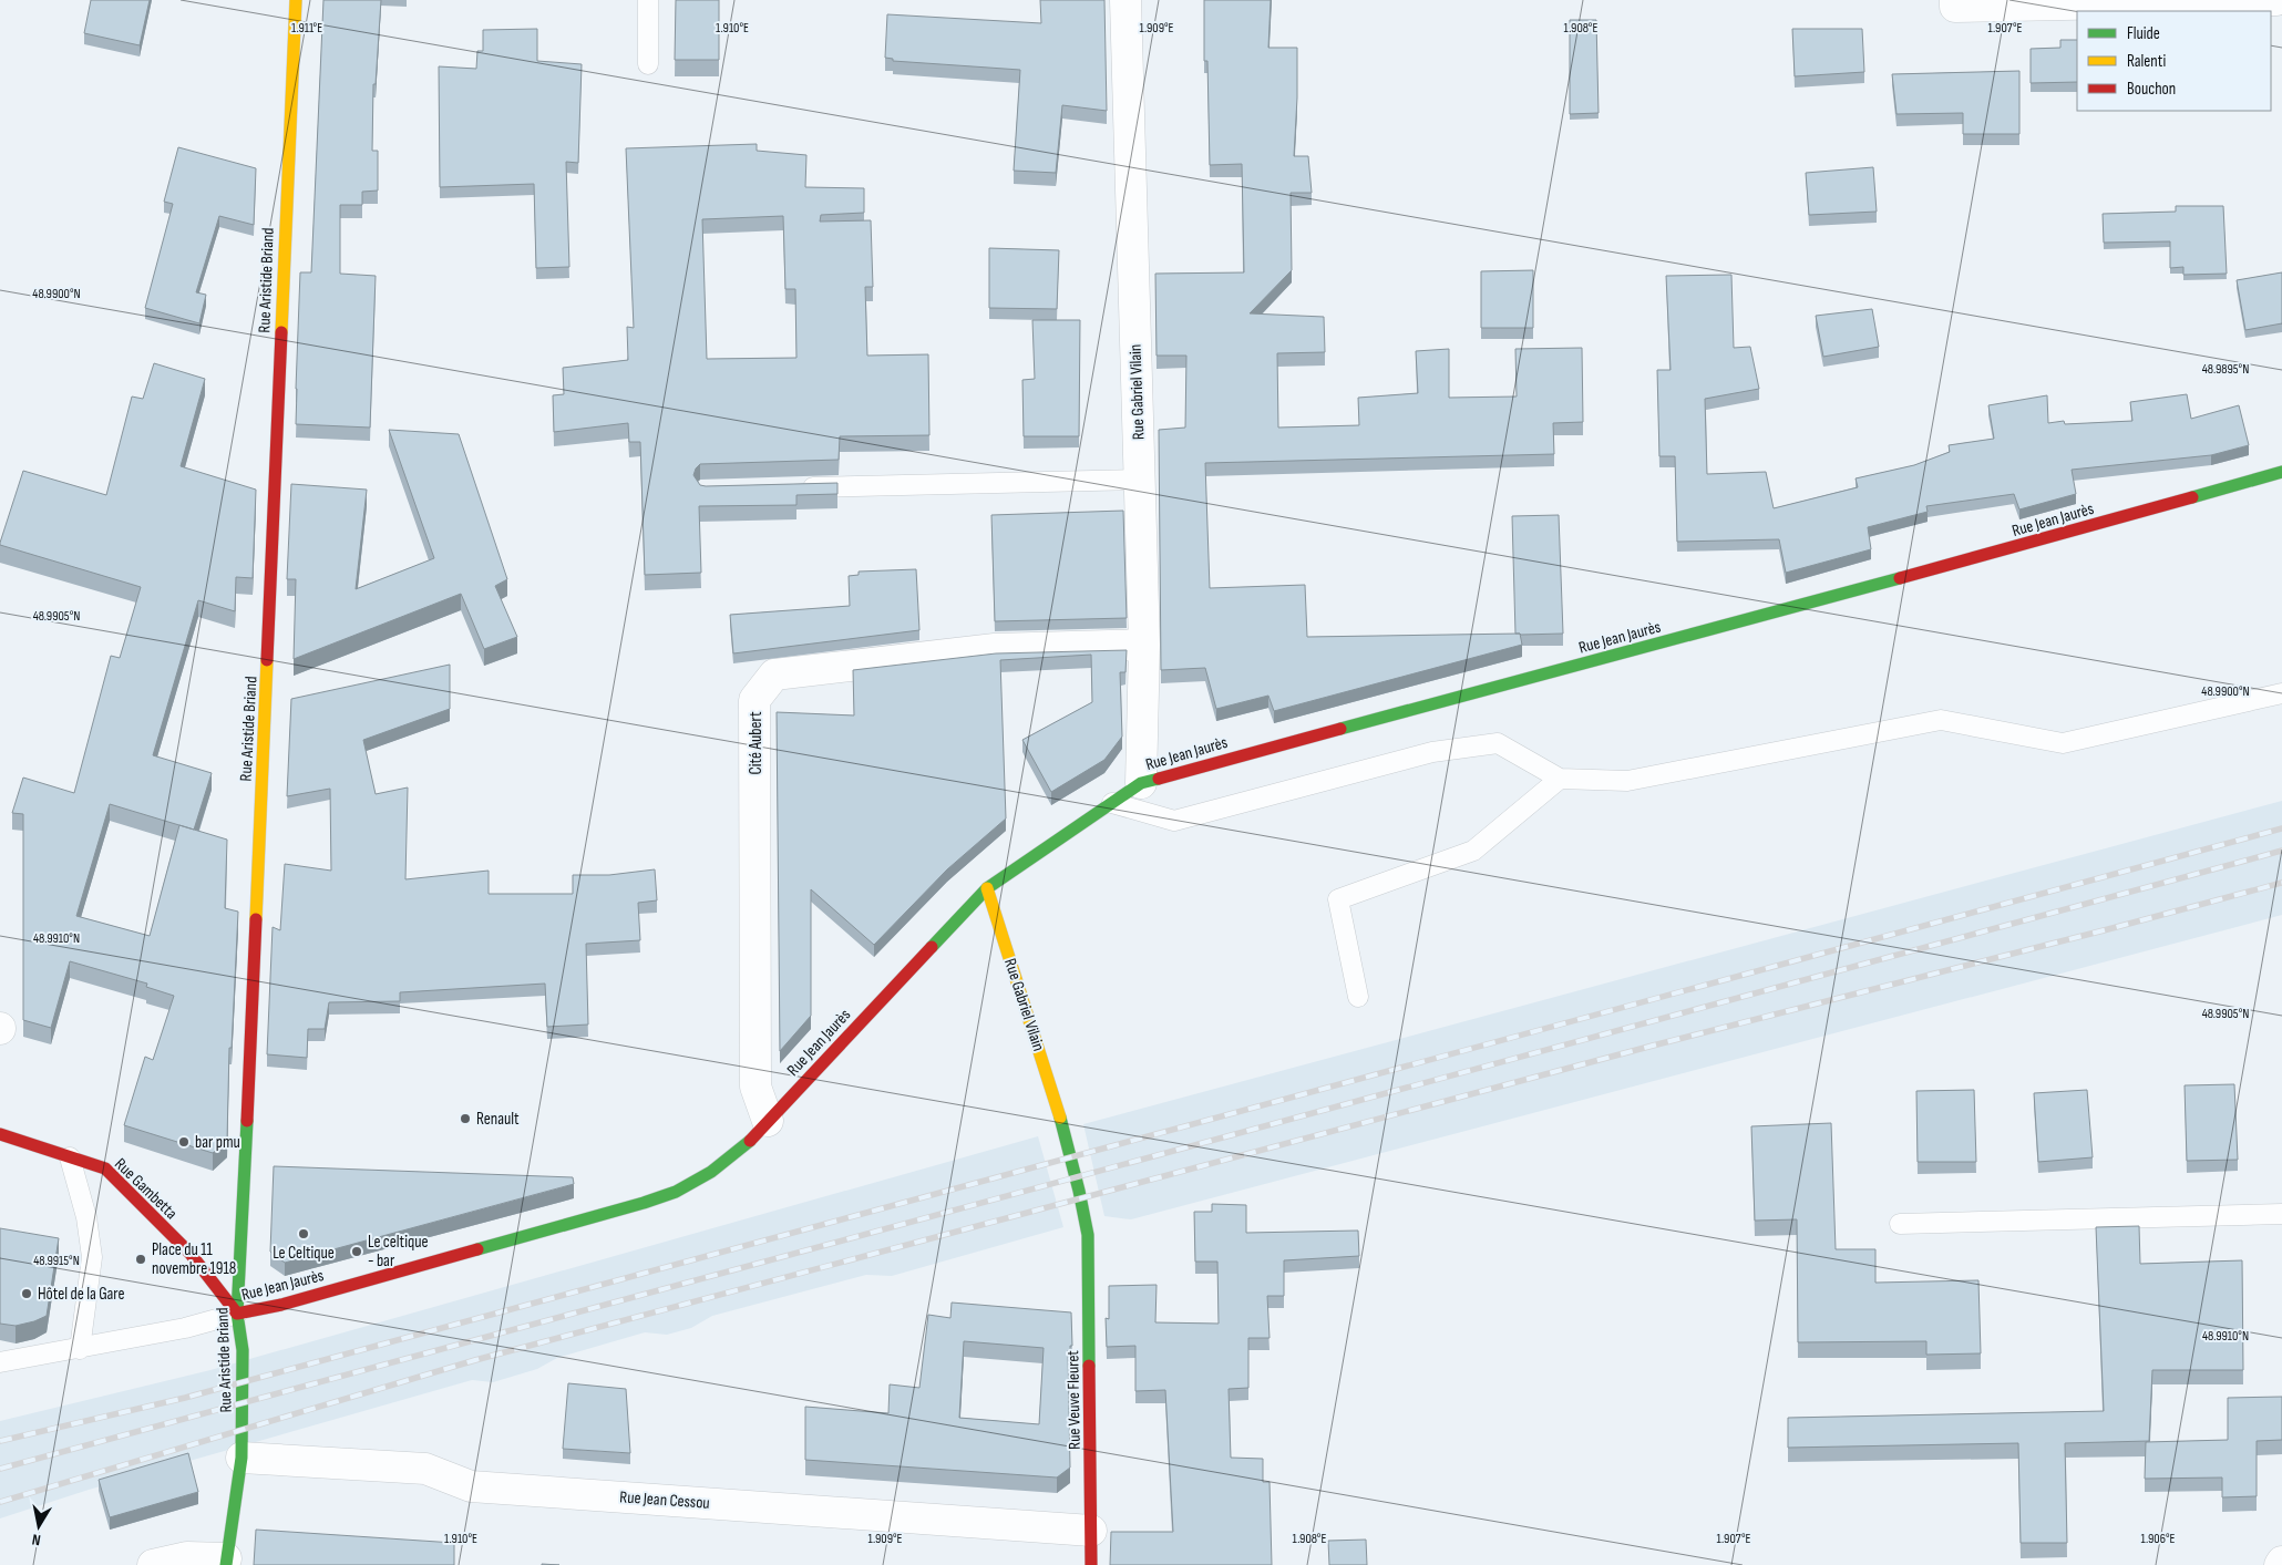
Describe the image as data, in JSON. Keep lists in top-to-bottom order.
{
  "streets": {
    "main road": [
      "Rue Aristide Briand",
      "Rue Gabriel Vilain",
      "Rue Jean Jaurès",
      "Rue Gambetta",
      "Rue Veuve Fleuret"
    ],
    "street": ["Cité Aubert", "Rue Jean Cessou"]
  },
  "crossings": [
    ["Rue Aristide Briand", "Rue Jean Jaurès"],
    ["Rue Aristide Briand", "Rue Gambetta"],
    ["Rue Aristide Briand", "Rue Jean Cessou"],
    ["Rue Gabriel Vilain", "Rue Jean Jaurès"],
    ["Rue Gabriel Vilain", "Cité Aubert"],
    ["Rue Gabriel Vilain", "Rue Veuve Fleuret"],
    ["Rue Jean Jaurès", "Cité Aubert"],
    ["Rue Jean Jaurès", "Rue Gambetta"],
    ["Rue Veuve Fleuret", "Rue Jean Cessou"]
  ],
  "places": [
    "Renault",
    "bar pmu",
    "Le Celtique",
    "Le celtique - bar",
    "Place du 11 novembre 1918",
    "Hôtel de la Gare"
  ],
  "legend": ["Fluide", "Ralenti", "Bouchon"],
  "north": "bottom",
  "coordinates": [
    "1.911°E",
    "1.910°E",
    "1.909°E",
    "1.908°E",
    "1.907°E",
    "48.9900°N",
    "48.9895°N",
    "48.9905°N",
    "48.9910°N",
    "48.9915°N",
    "1.906°E"
  ]
}
